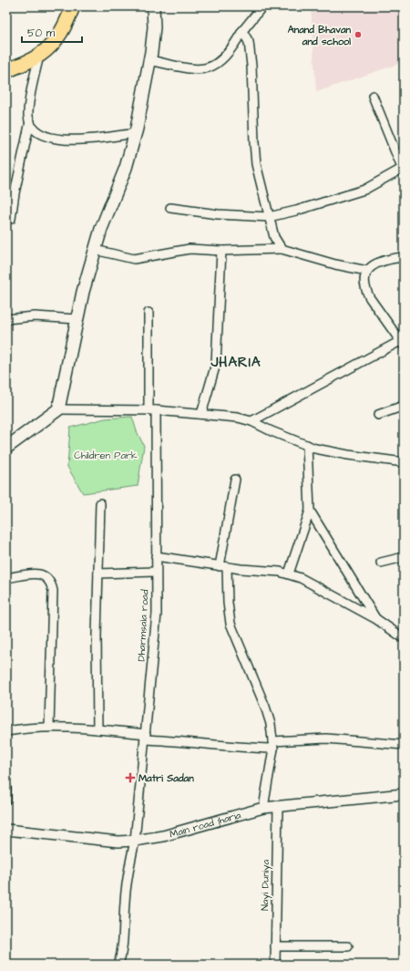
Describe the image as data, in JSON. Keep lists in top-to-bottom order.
{
  "streets": {
    "street": ["Dharmsala road", "Main road jharia", "Nayi Duniya"]
  },
  "crossings": [
    ["Dharmsala road", "Main road jharia"],
    ["Main road jharia", "Nayi Duniya"]
  ],
  "districts": ["JHARIA"],
  "parks": ["Children Park"],
  "places": {
    "other": ["Anand Bhavan and school"],
    "health": ["Matri Sadan"]
  },
  "scale_bar": "50 m"
}
